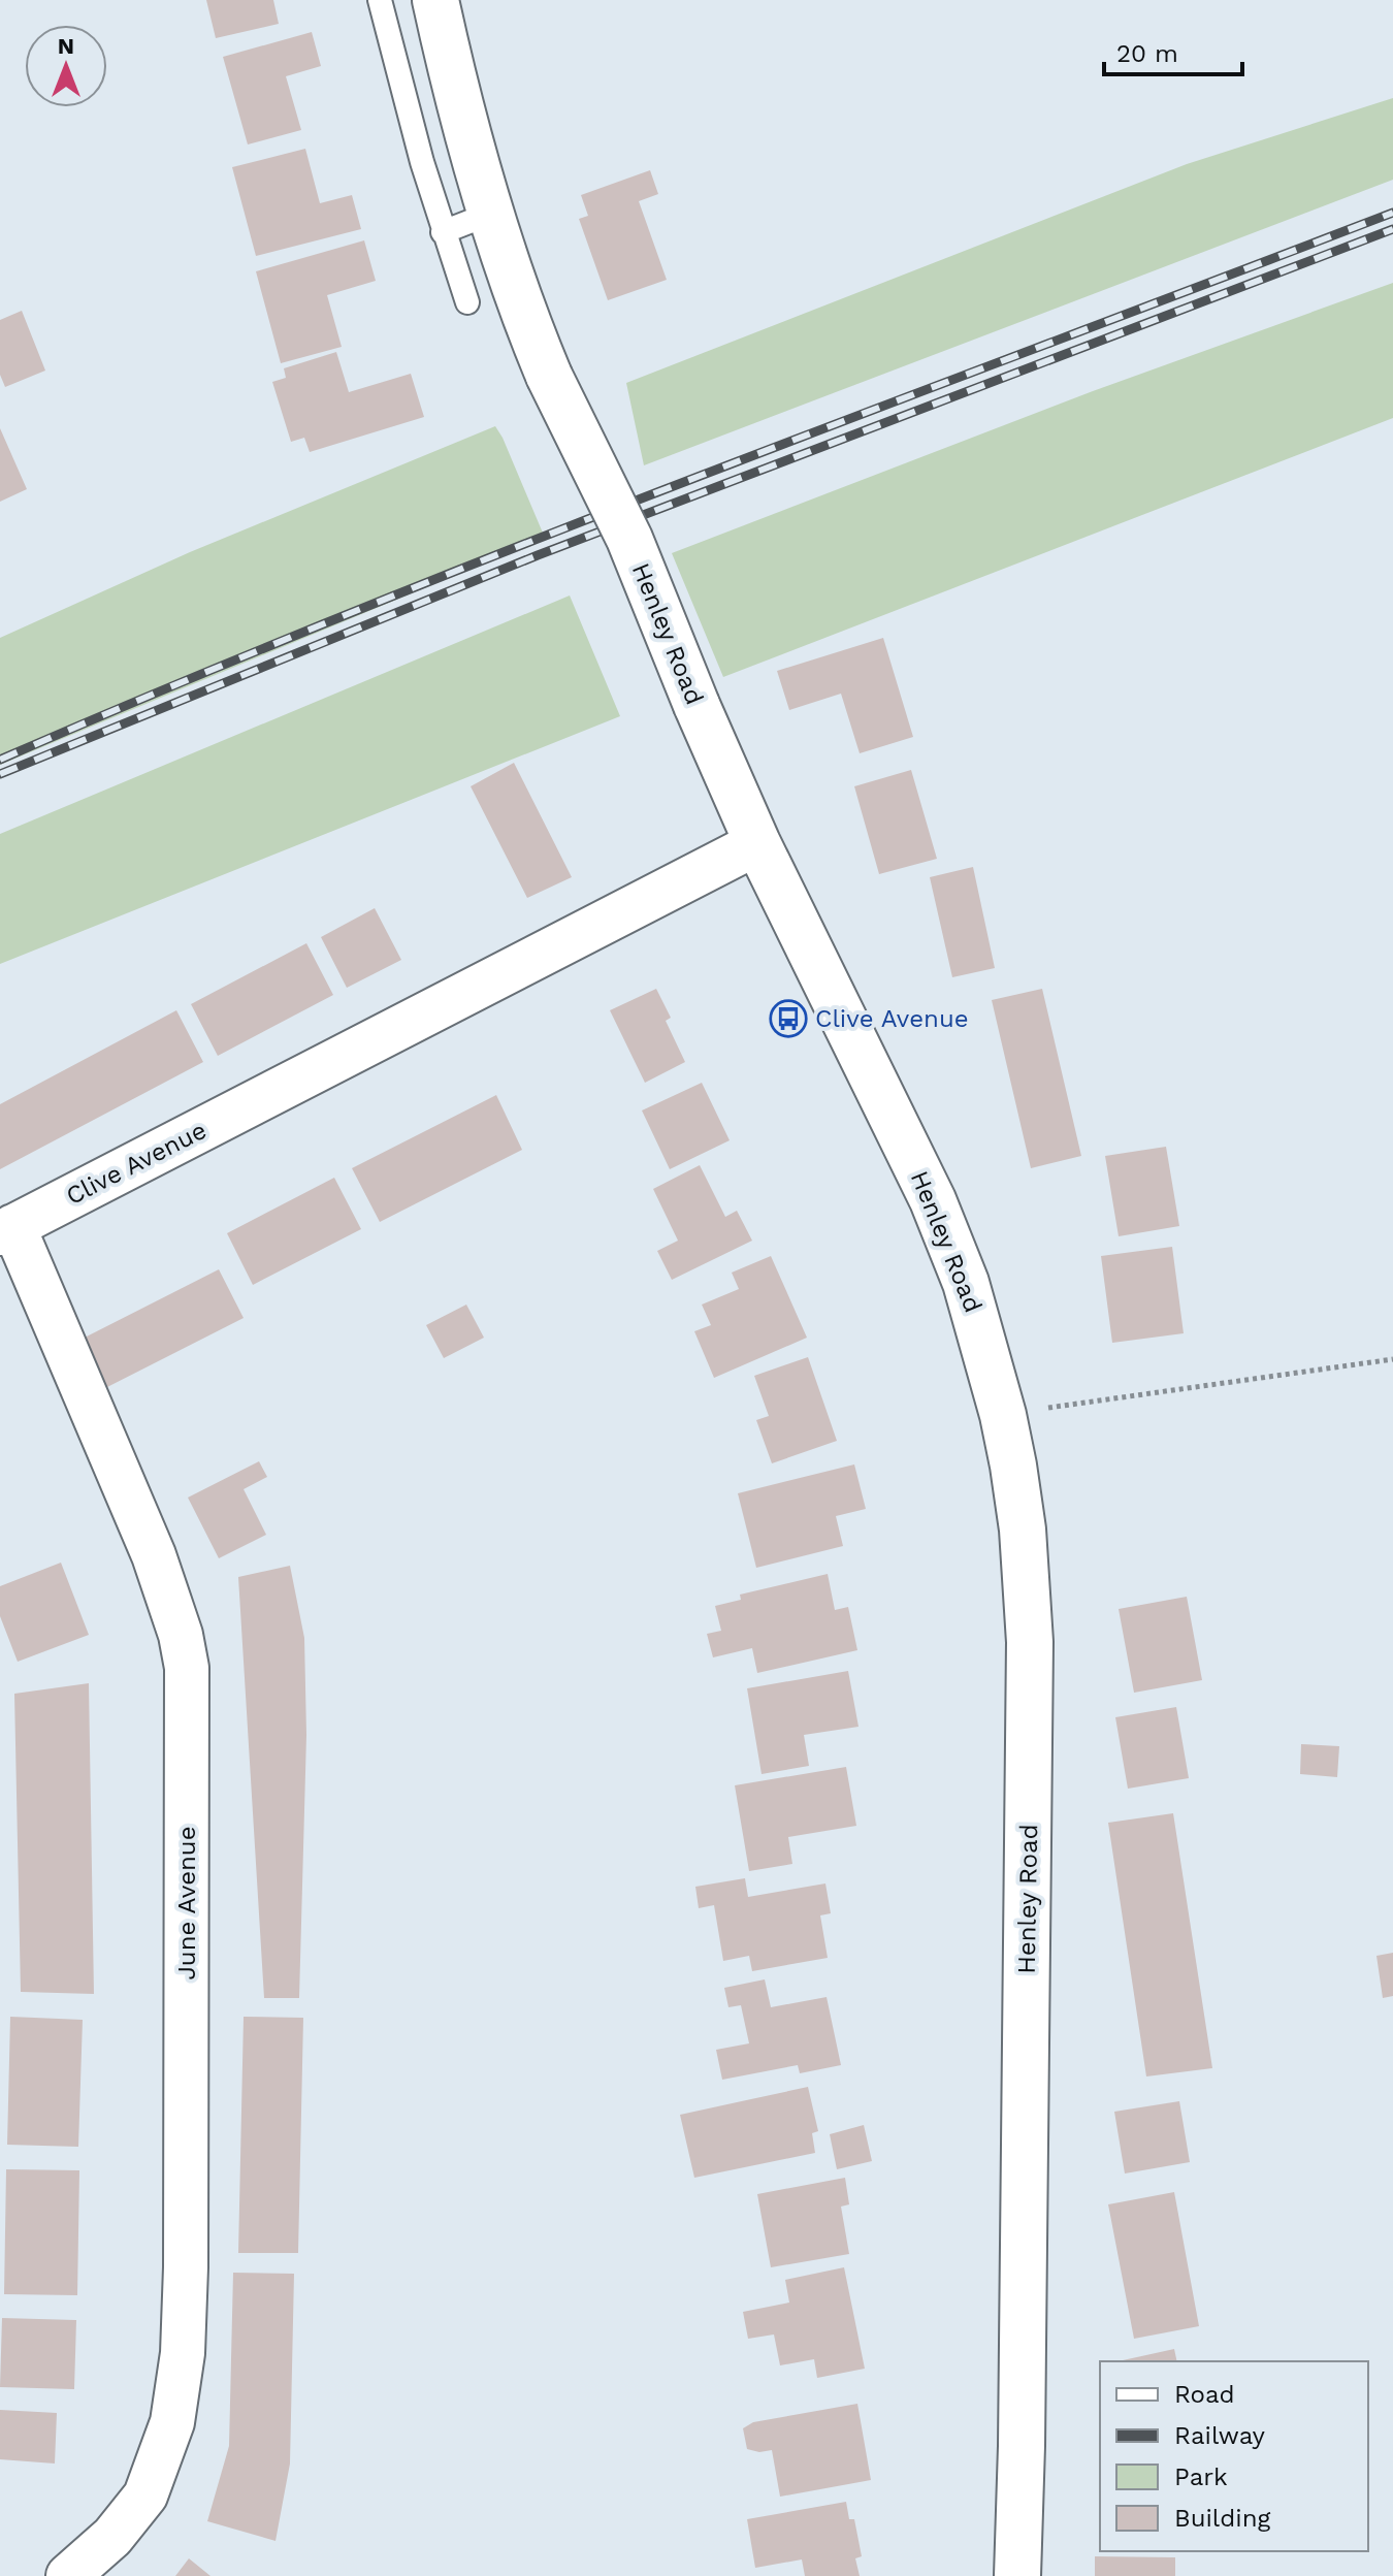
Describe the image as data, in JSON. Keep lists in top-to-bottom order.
{
  "streets": {
    "street": ["Henley Road", "Clive Avenue", "June Avenue"]
  },
  "crossings": [
    ["Henley Road", "Clive Avenue"],
    ["Clive Avenue", "June Avenue"]
  ],
  "places": {
    "bus stop": ["Clive Avenue"]
  },
  "legend": [
    "Road",
    "Railway",
    "Park",
    "Building"
  ],
  "scale_bar": "20 m",
  "north": "top"
}
